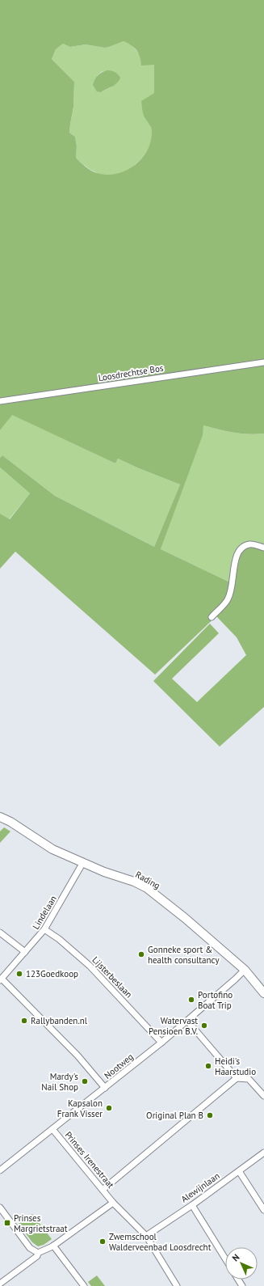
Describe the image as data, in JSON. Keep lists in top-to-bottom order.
{
  "streets": {
    "main road": ["Rading"],
    "street": [
      "Loosdrechtse Bos",
      "Lindelaan",
      "Lijsterbeslaan",
      "Nootweg",
      "Prinses Irenestraat",
      "Alewijnlaan"
    ]
  },
  "crossings": [
    ["Rading", "Lindelaan"],
    ["Rading", "Nootweg"],
    ["Lindelaan", "Lijsterbeslaan"],
    ["Lijsterbeslaan", "Nootweg"],
    ["Nootweg", "Prinses Irenestraat"],
    ["Prinses Irenestraat", "Alewijnlaan"]
  ],
  "places": {
    "other": [
      "Gonneke sport & health consultancy",
      "123Goedkoop",
      "Portofino Boat Trip",
      "Rallybanden.nl",
      "Watervast Pensioen B.V.",
      "Heidi's Haarstudio",
      "Mardy's Nail Shop",
      "Kapsalon Frank Visser",
      "Original Plan B",
      "Zwemschool Walderveenbad Loosdrecht"
    ],
    "transit": ["Prinses Margrietstraat"]
  },
  "north": "top left"
}
